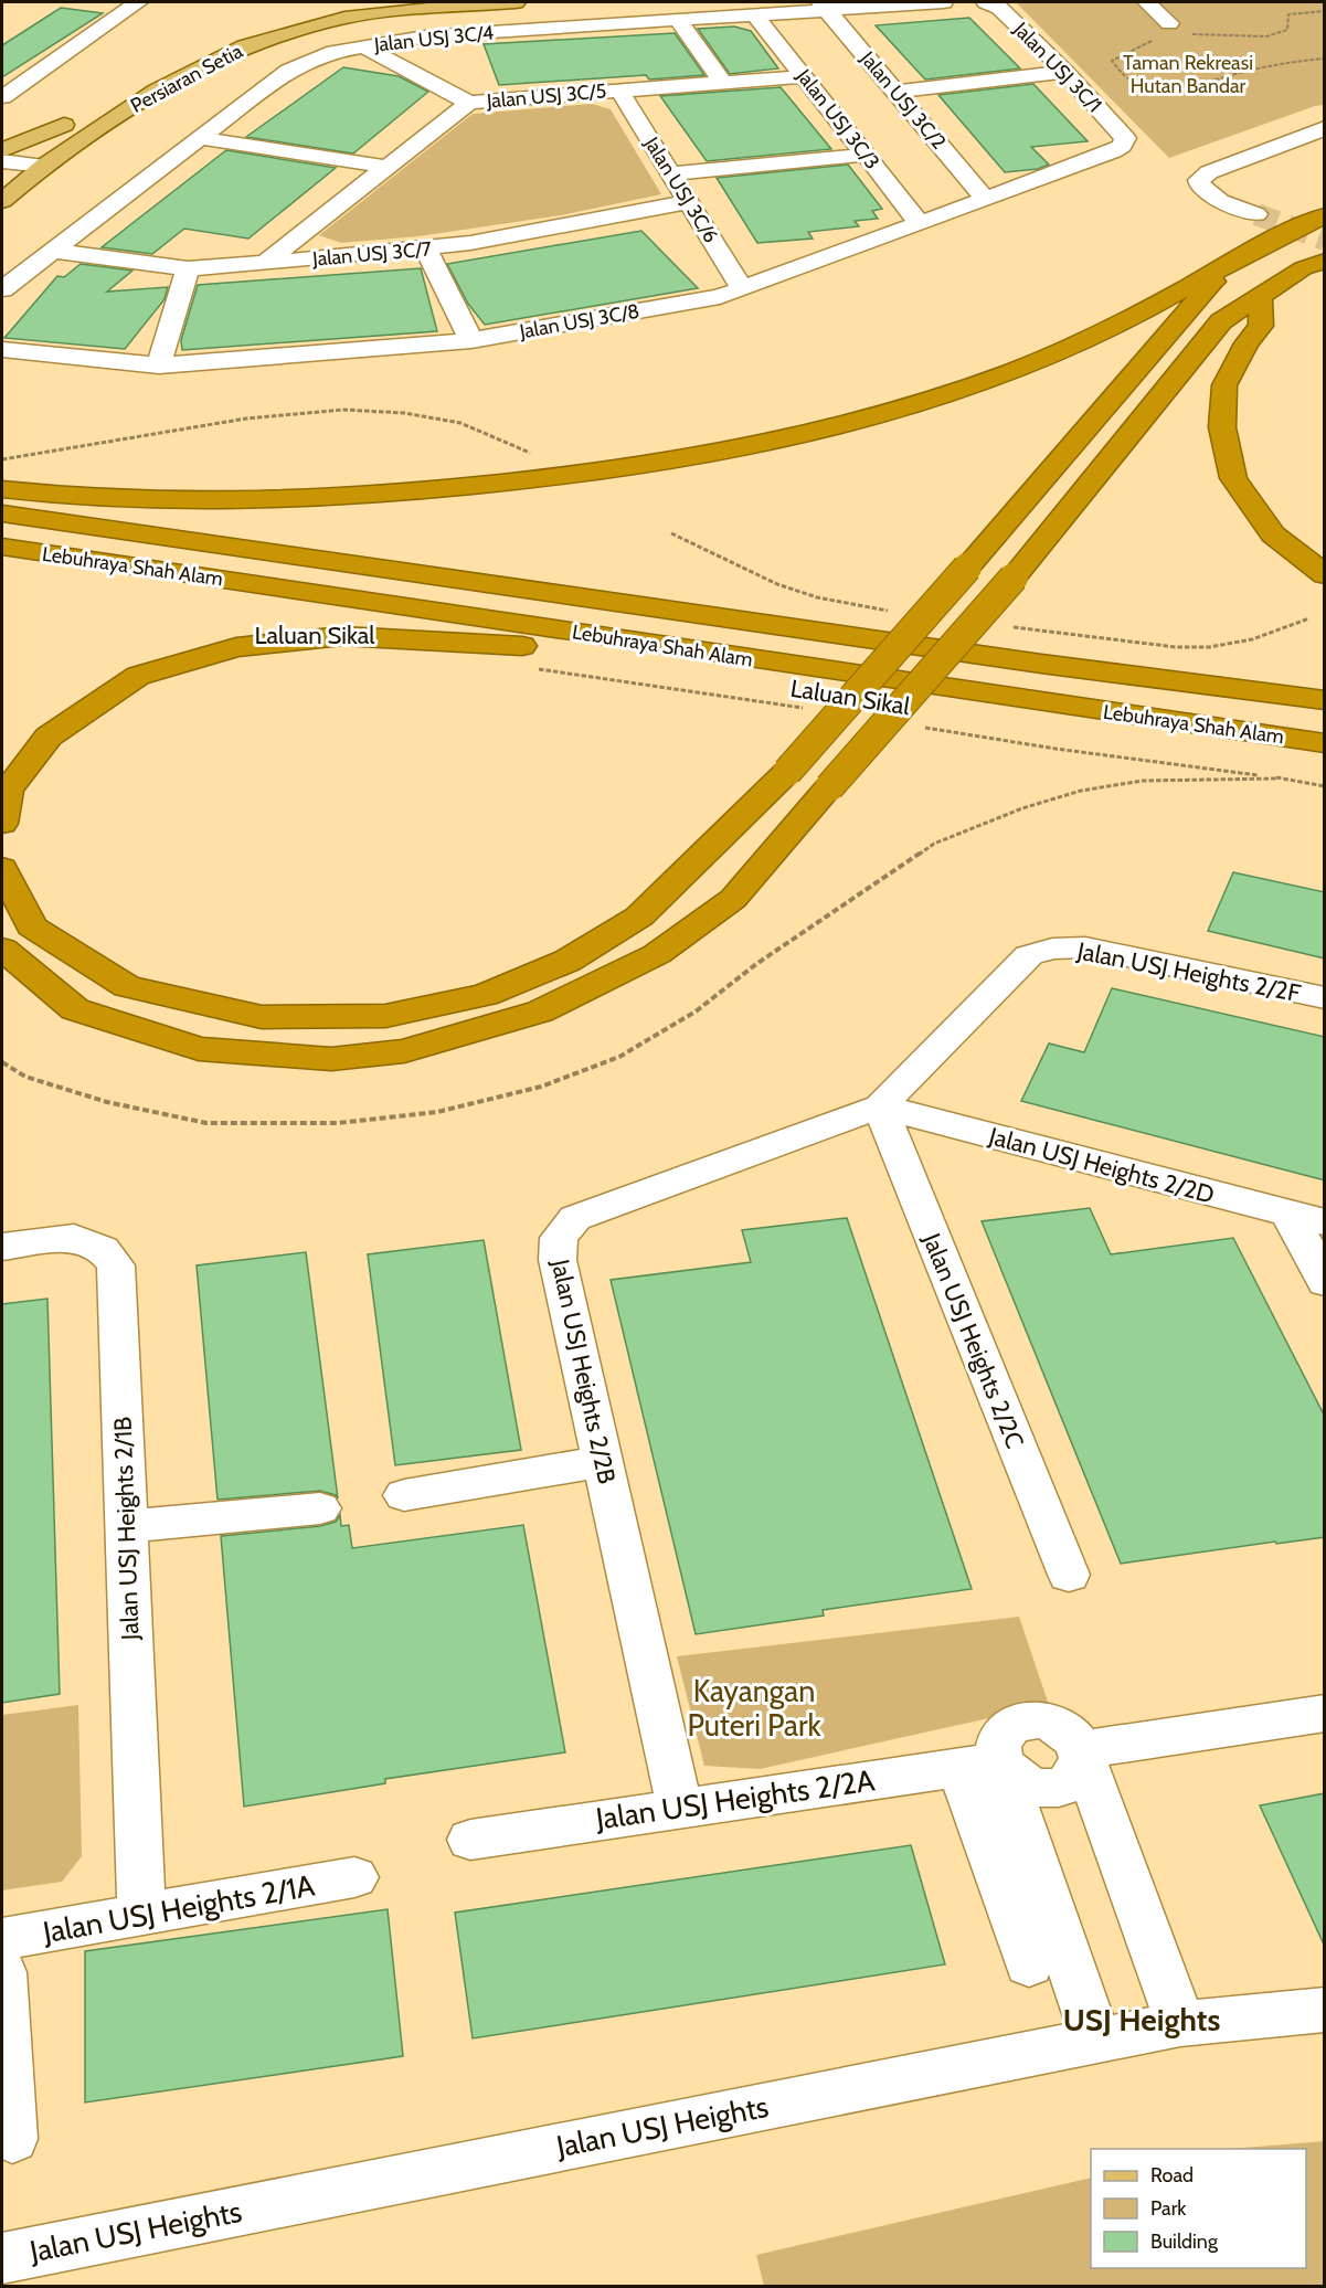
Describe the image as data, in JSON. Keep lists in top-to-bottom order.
{
  "streets": {
    "highway": ["Lebuhraya Shah Alam"],
    "main road": ["Persiaran Setia"],
    "street": [
      "Jalan USJ 3C/4",
      "Jalan USJ 3C/1",
      "Jalan USJ 3C/5",
      "Jalan USJ 3C/2",
      "Jalan USJ 3C/3",
      "Jalan USJ 3C/6",
      "Jalan USJ 3C/7",
      "Jalan USJ 3C/8",
      "Jalan USJ Heights 2/2F",
      "Jalan USJ Heights 2/2D",
      "Jalan USJ Heights 2/2C",
      "Jalan USJ Heights 2/2B",
      "Jalan USJ Heights 2/1B",
      "Jalan USJ Heights 2/2A",
      "Jalan USJ Heights 2/1A",
      "Jalan USJ Heights"
    ],
    "path": ["Laluan Sikal"]
  },
  "crossings": [
    ["Jalan USJ 3C/4", "Jalan USJ 3C/2"],
    ["Jalan USJ 3C/4", "Jalan USJ 3C/3"],
    ["Jalan USJ 3C/4", "Jalan USJ 3C/7"],
    ["Jalan USJ 3C/1", "Jalan USJ 3C/8"],
    ["Jalan USJ 3C/5", "Jalan USJ 3C/3"],
    ["Jalan USJ 3C/5", "Jalan USJ 3C/6"],
    ["Jalan USJ 3C/5", "Jalan USJ 3C/7"],
    ["Jalan USJ 3C/2", "Jalan USJ 3C/8"],
    ["Jalan USJ 3C/3", "Jalan USJ 3C/8"],
    ["Jalan USJ 3C/6", "Jalan USJ 3C/7"],
    ["Jalan USJ 3C/6", "Jalan USJ 3C/8"],
    ["Jalan USJ Heights 2/2F", "Jalan USJ Heights 2/2D"],
    ["Jalan USJ Heights 2/2F", "Jalan USJ Heights 2/2C"],
    ["Jalan USJ Heights 2/2F", "Jalan USJ Heights 2/2B"],
    ["Jalan USJ Heights 2/2D", "Jalan USJ Heights 2/2C"],
    ["Jalan USJ Heights 2/2D", "Jalan USJ Heights 2/2B"],
    ["Jalan USJ Heights 2/2C", "Jalan USJ Heights 2/2B"],
    ["Jalan USJ Heights 2/2B", "Jalan USJ Heights 2/2A"],
    ["Jalan USJ Heights 2/1B", "Jalan USJ Heights 2/1A"]
  ],
  "districts": ["USJ Heights"],
  "parks": ["Taman Rekreasi Hutan Bandar", "Kayangan Puteri Park"],
  "legend": ["Road", "Park", "Building"]
}
